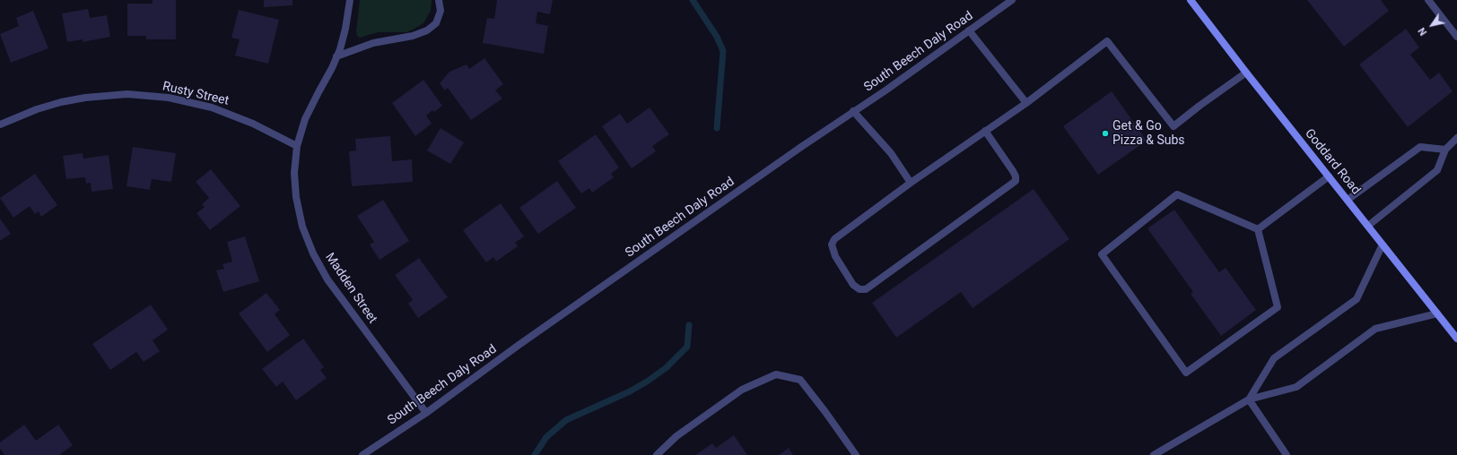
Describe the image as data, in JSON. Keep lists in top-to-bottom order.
{
  "streets": {
    "main road": ["Goddard Road"],
    "street": ["South Beech Daly Road", "Rusty Street", "Madden Street"]
  },
  "crossings": [
    ["South Beech Daly Road", "Madden Street"],
    ["Rusty Street", "Madden Street"]
  ],
  "places": ["Get & Go Pizza & Subs"],
  "north": "bottom left"
}
